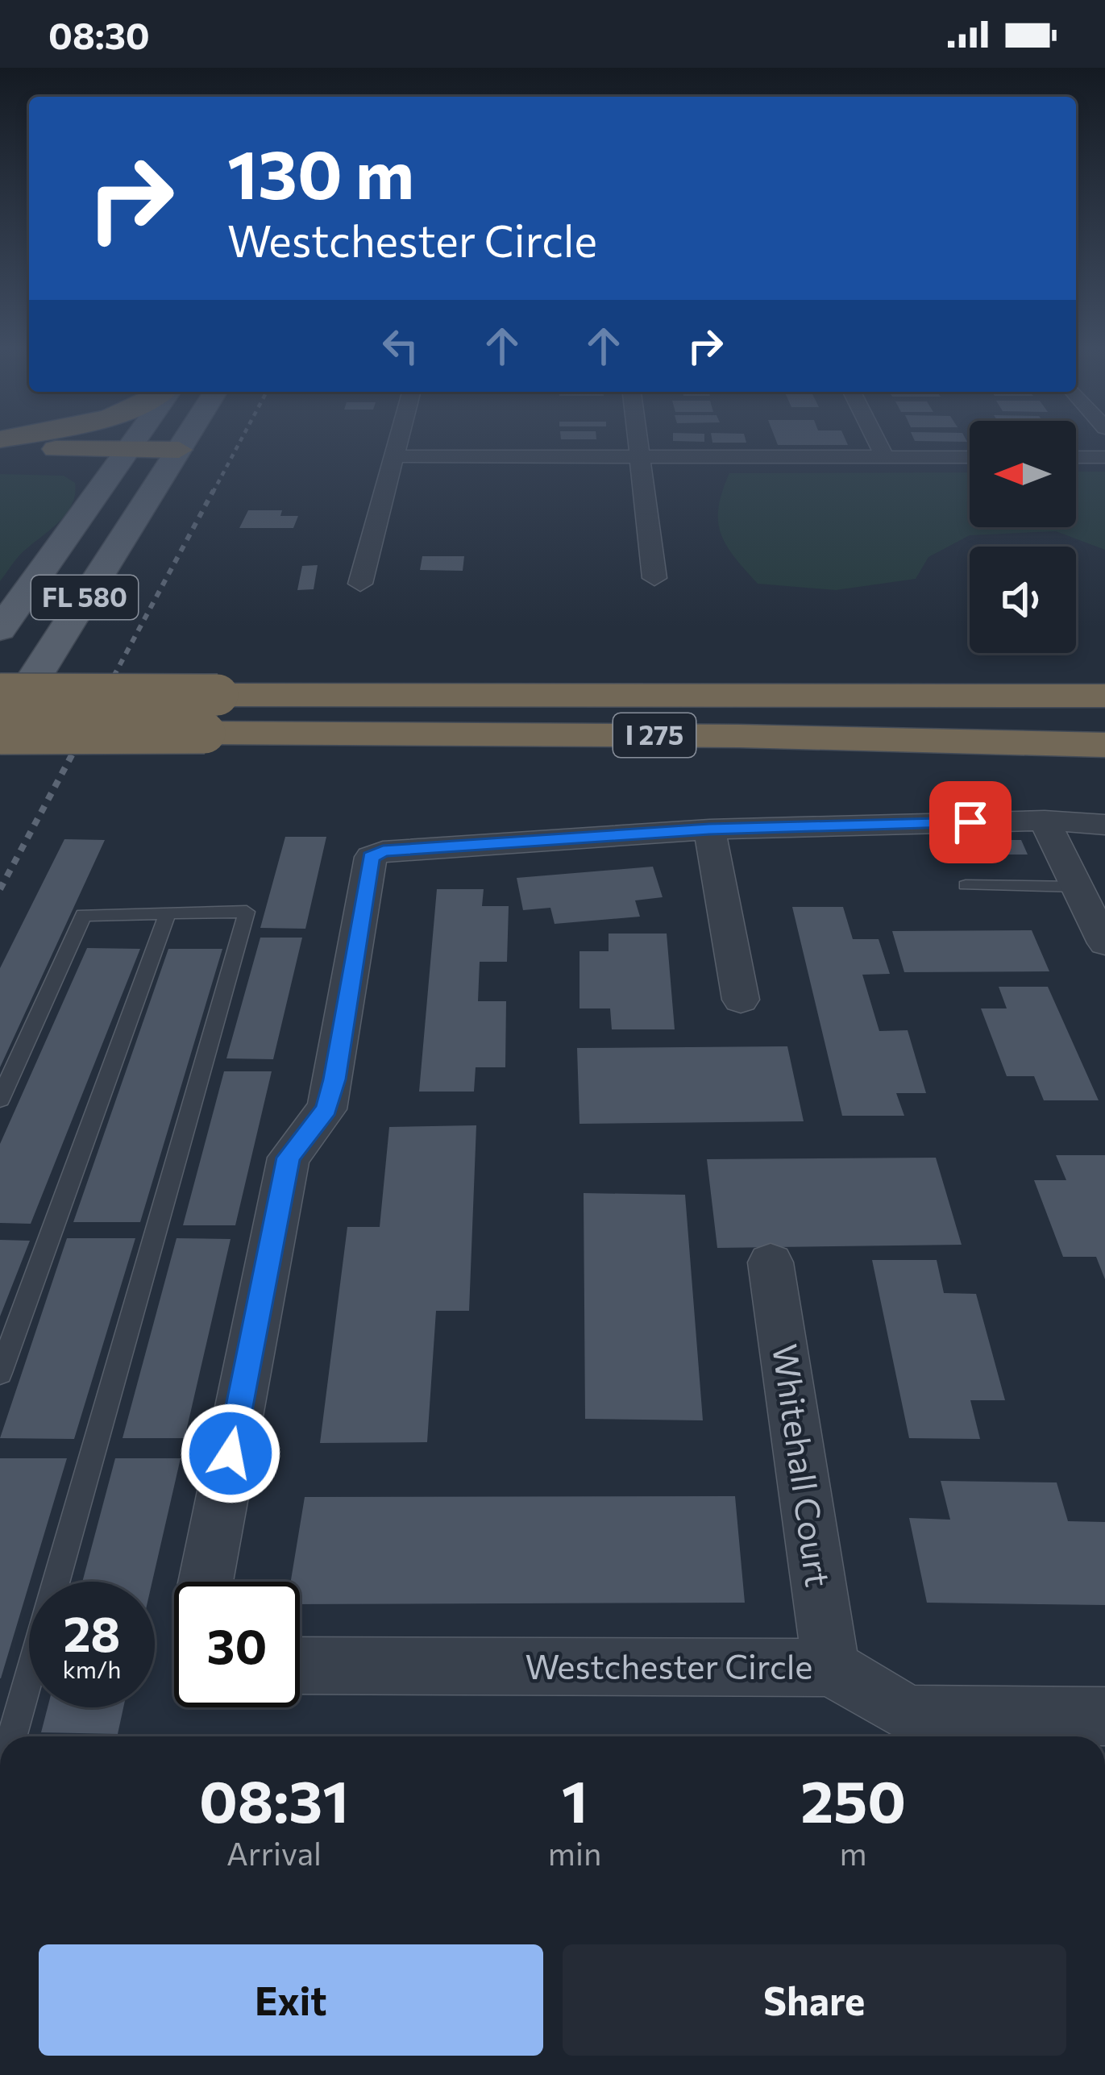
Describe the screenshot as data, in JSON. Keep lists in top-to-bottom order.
{
  "streets": {
    "highway": ["I 275"],
    "main road": ["FL 580"],
    "street": ["Whitehall Court", "Westchester Circle"]
  },
  "crossings": [
    ["FL 580", "I 275"],
    ["Whitehall Court", "Westchester Circle"]
  ],
  "north": "left",
  "page": {
    "status": "08:30",
    "turn": ["130 m", "Westchester Circle"],
    "speed": "28 km/h",
    "limit": "30",
    "eta": [
      "08:31",
      "Arrival",
      "1",
      "min",
      "250",
      "m"
    ],
    "buttons": ["Exit", "Share"]
  }
}
